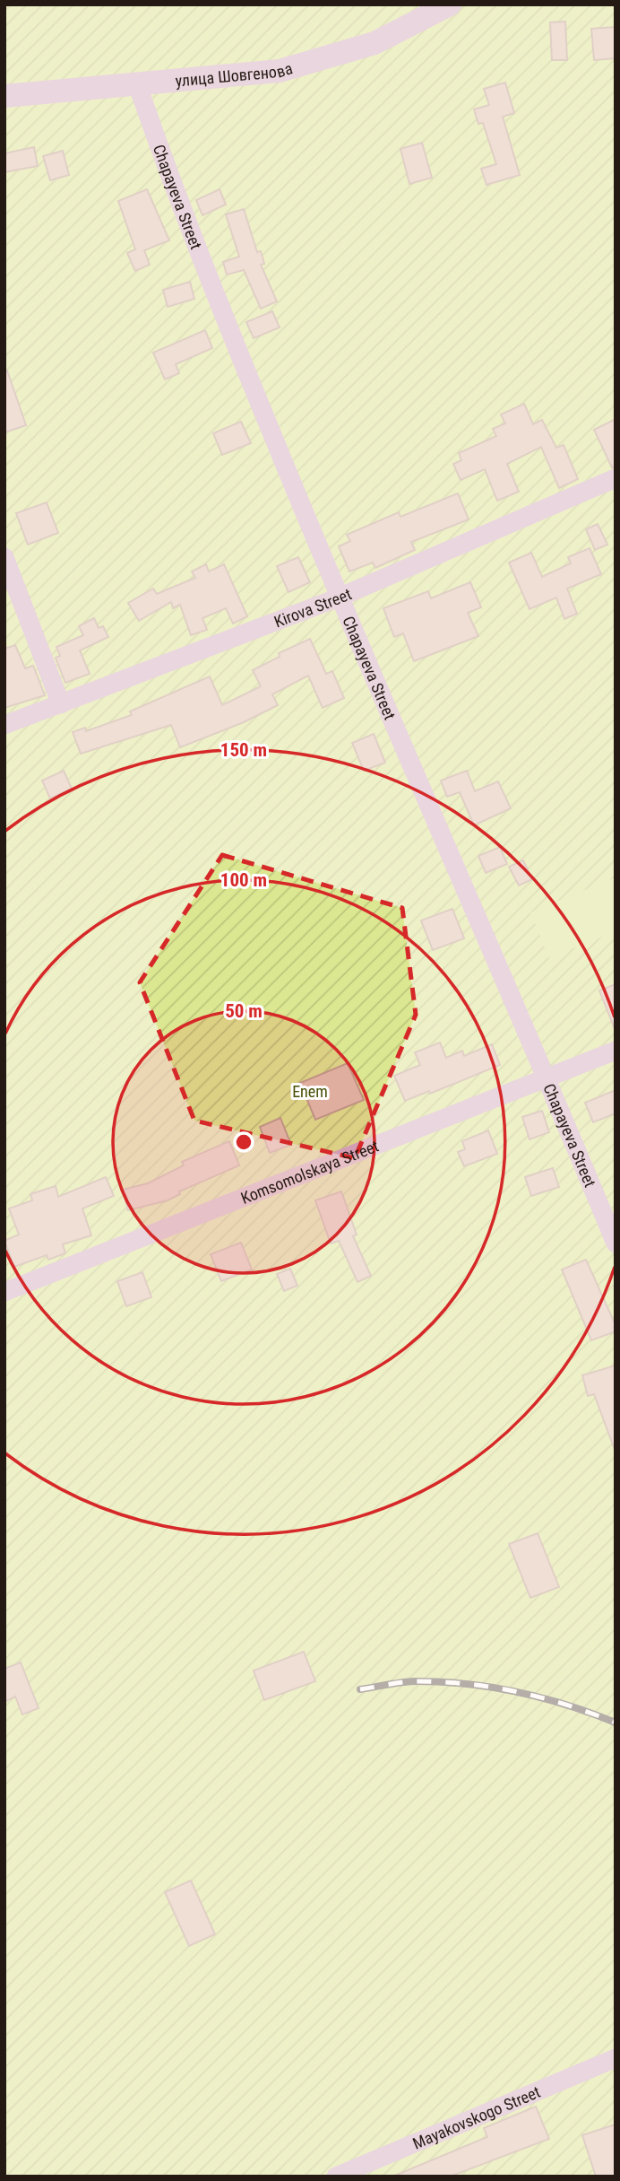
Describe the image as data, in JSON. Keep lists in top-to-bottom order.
{
  "streets": {
    "street": [
      "улица Шовгенова",
      "Chapayeva Street",
      "Kirova Street",
      "Komsomolskaya Street",
      "Mayakovskogo Street"
    ]
  },
  "crossings": [
    ["улица Шовгенова", "Chapayeva Street"],
    ["Chapayeva Street", "Kirova Street"],
    ["Chapayeva Street", "Komsomolskaya Street"]
  ],
  "parks": ["Enem"],
  "rings": ["150 m", "100 m", "50 m"]
}
